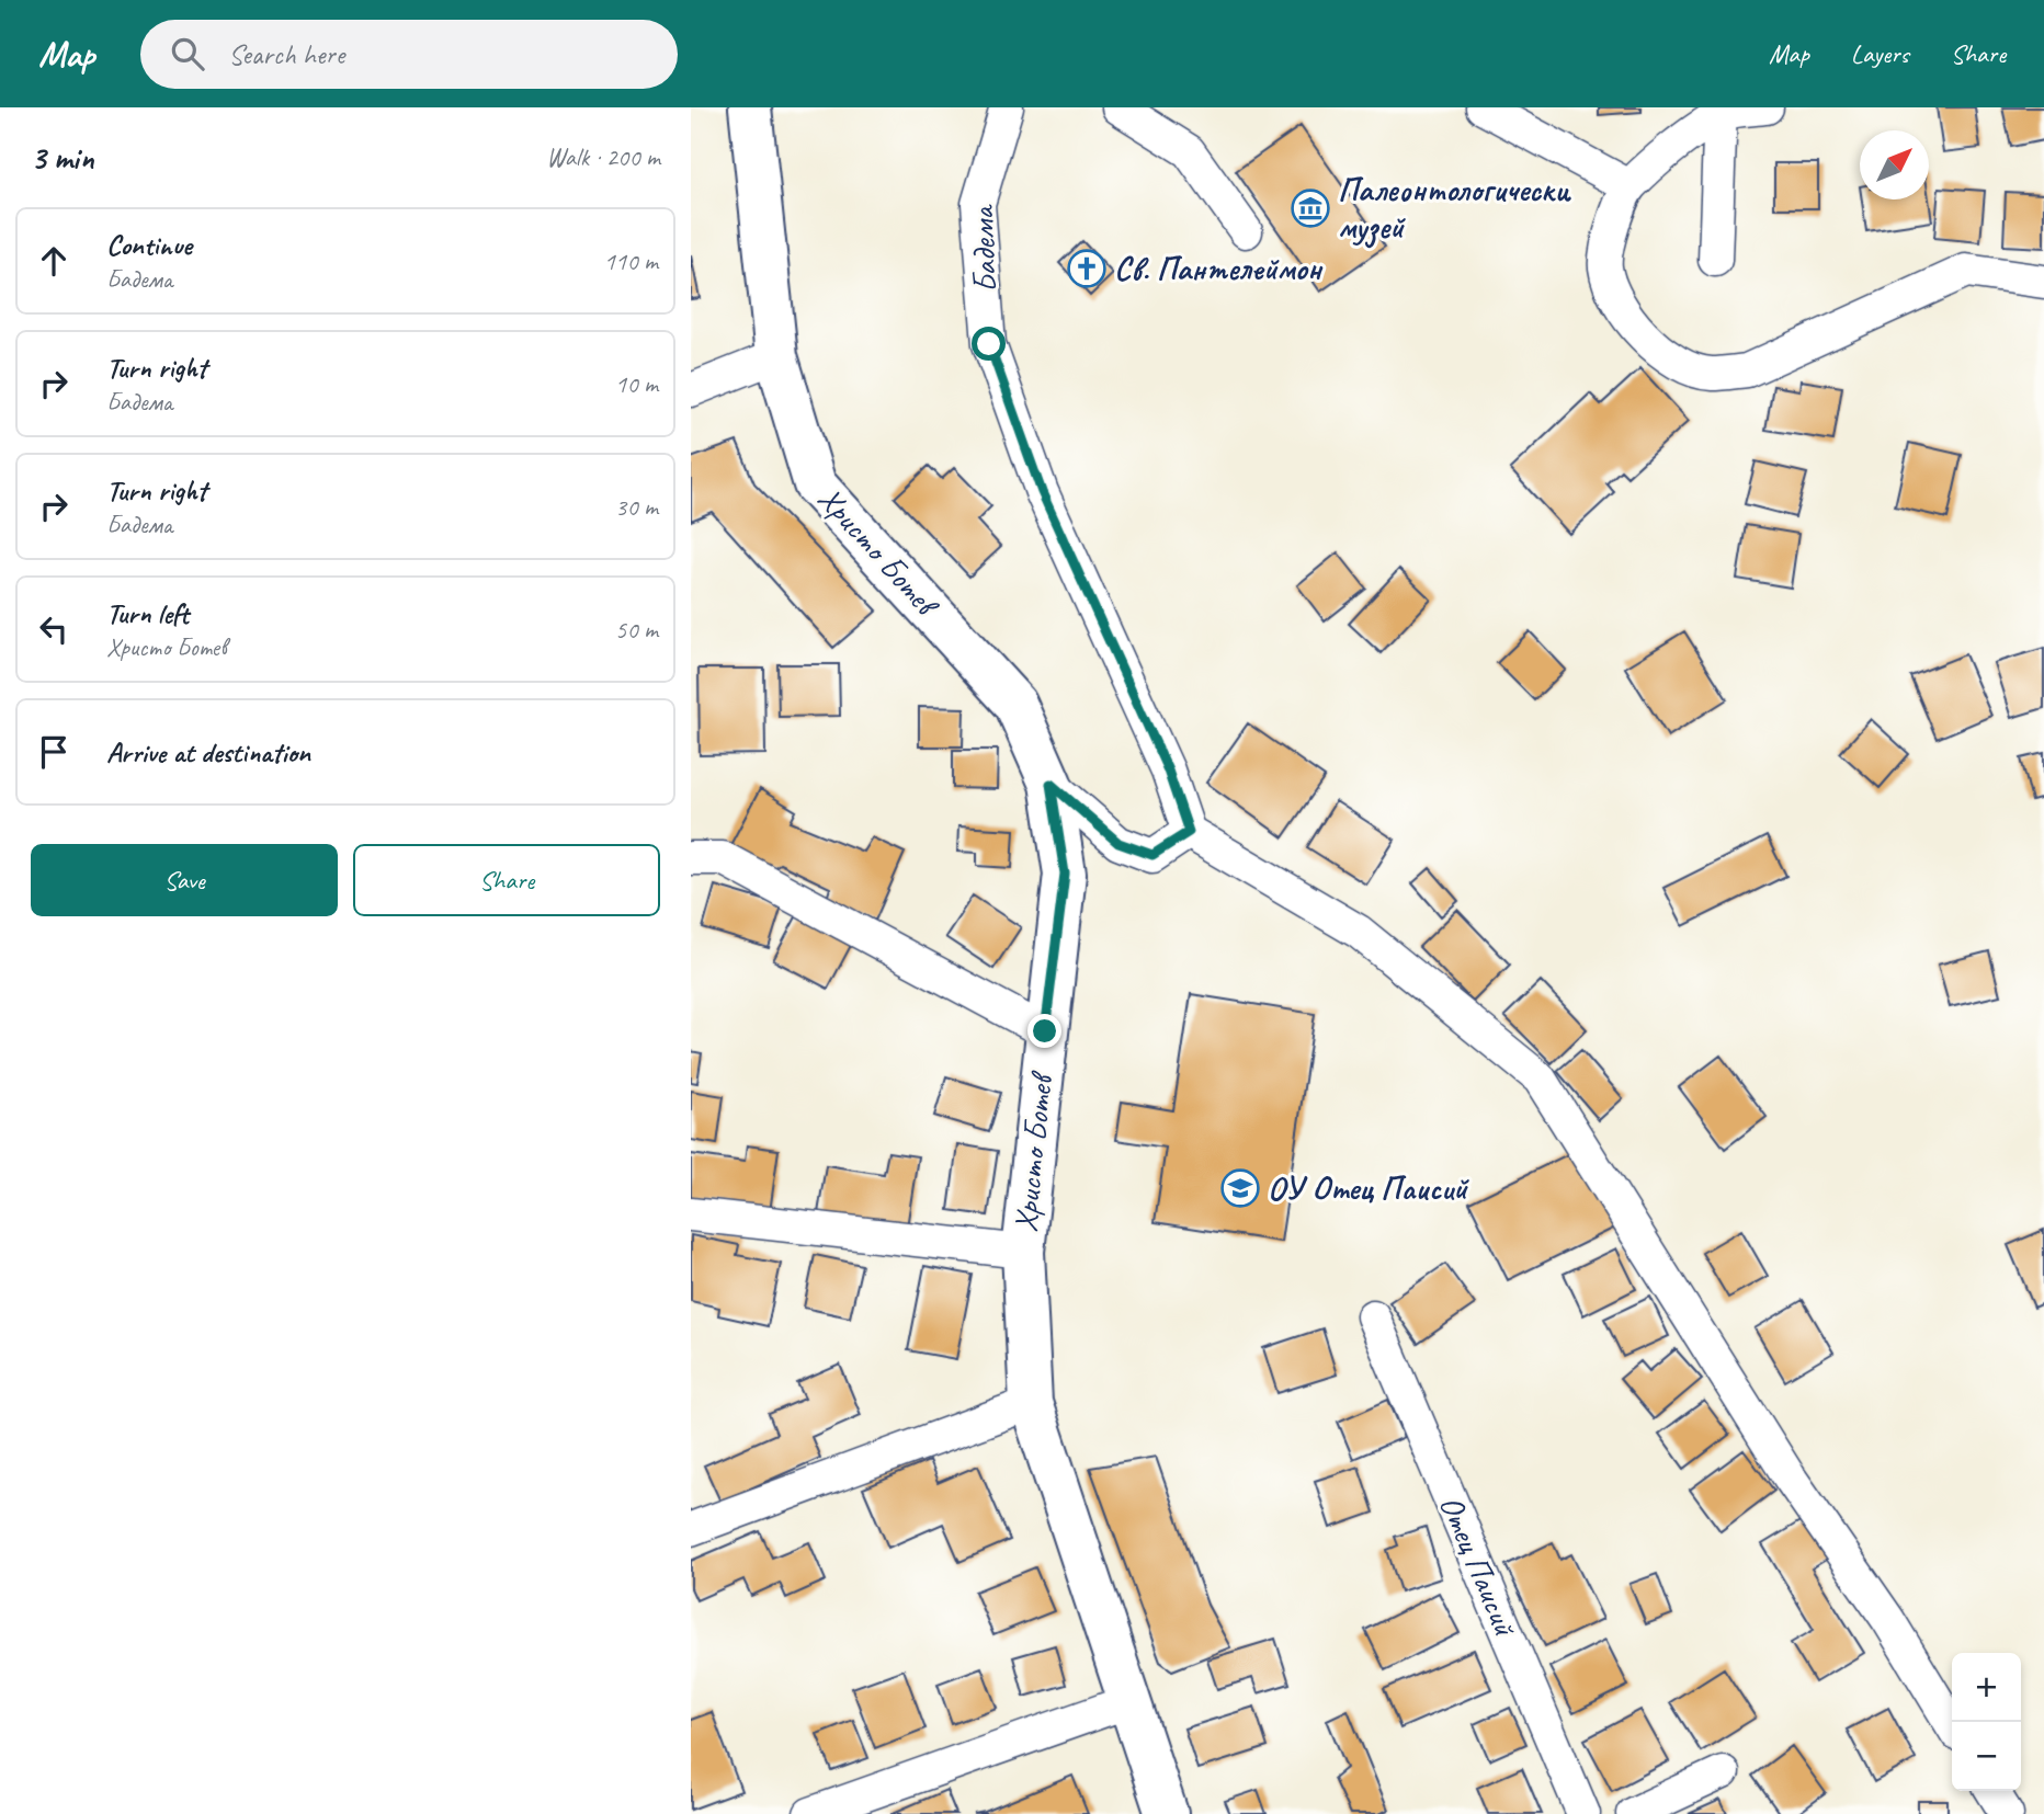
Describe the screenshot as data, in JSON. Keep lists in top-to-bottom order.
{
  "streets": {
    "main road": ["Христо Ботев"],
    "street": ["Бадема", "Отец Паисий"]
  },
  "places": {
    "museum": ["Палеонтологически музей"],
    "church": ["Св. Пантелеймон"],
    "school or university": ["ОУ Отец Паисий"]
  },
  "north": "top right",
  "page": {
    "header": "Map",
    "search": "Search here",
    "nav": ["Map", "Layers", "Share"],
    "heading": ["3 min", "Walk · 200 m"],
    "list": [
      ["Continue", "Бадема", "110 m"],
      ["Turn right", "Бадема", "10 m"],
      ["Turn right", "Бадема", "30 m"],
      ["Turn left", "Христо Ботев", "50 m"],
      "Arrive at destination"
    ],
    "buttons": ["Save", "Share"],
    "map_buttons": ["+", "−"]
  }
}
